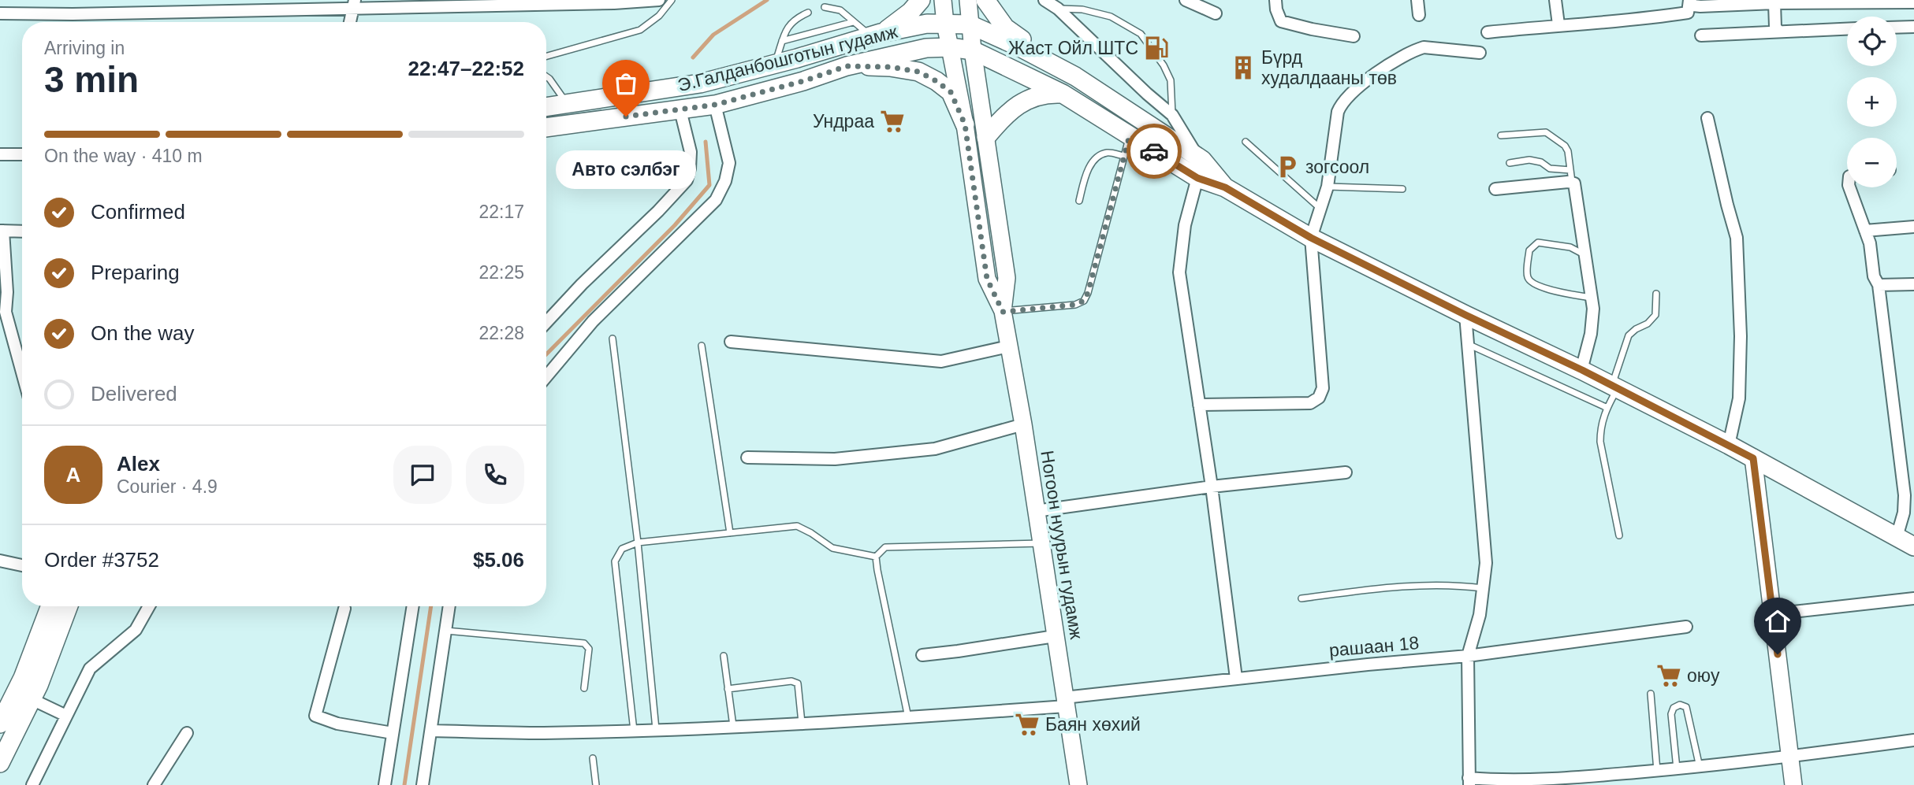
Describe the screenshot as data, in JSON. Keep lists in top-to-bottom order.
{
  "streets": {
    "main road": ["Э.Галданбошготын гудамж", "Ногоон нуурын гудамж"],
    "street": ["рашаан 18"]
  },
  "crossings": [
    ["Э.Галданбошготын гудамж", "Ногоон нуурын гудамж"],
    ["Ногоон нуурын гудамж", "рашаан 18"]
  ],
  "places": {
    "fuel station": ["Жаст Ойл ШТС"],
    "building": ["Бүрд худалдааны төв"],
    "other": ["Авто сэлбэг"],
    "supermarket": ["Ундраа", "оюу", "Баян хөхий"],
    "parking": ["зогсоол"]
  },
  "page": {
    "map_buttons": ["+", "−"],
    "heading": ["3 min", "Arriving in", "22:47–22:52"],
    "panel": [
      "Alex",
      "Courier · 4.9",
      "Order #3752",
      "$5.06"
    ],
    "bar": "On the way · 410 m",
    "bubble": "Авто сэлбэг",
    "list": [
      ["Confirmed", "22:17"],
      ["Preparing", "22:25"],
      ["On the way", "22:28"],
      "Delivered"
    ],
    "round": "A"
  }
}
